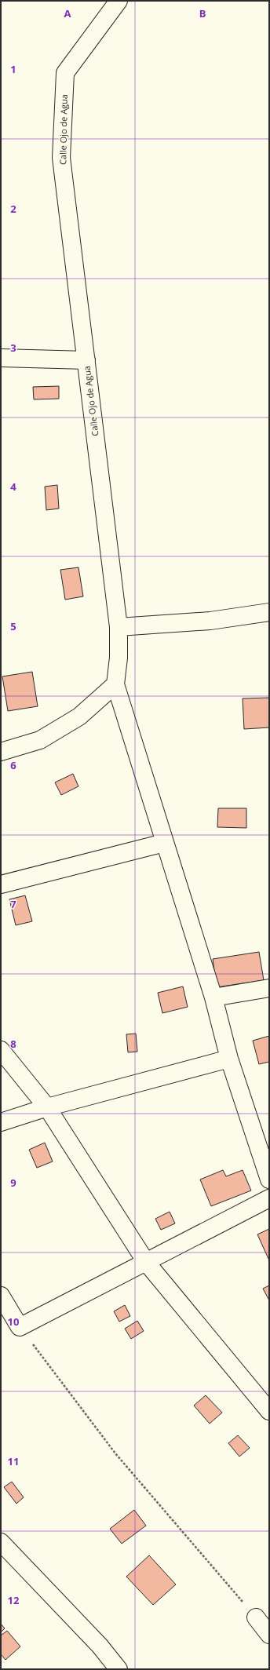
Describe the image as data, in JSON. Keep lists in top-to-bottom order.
{
  "streets": {
    "street": ["Calle Ojo de Agua"]
  },
  "grid": {
    "columns": ["A", "B"],
    "rows": [
      "1",
      "2",
      "3",
      "4",
      "5",
      "6",
      "7",
      "8",
      "9",
      "10",
      "11",
      "12"
    ]
  }
}
